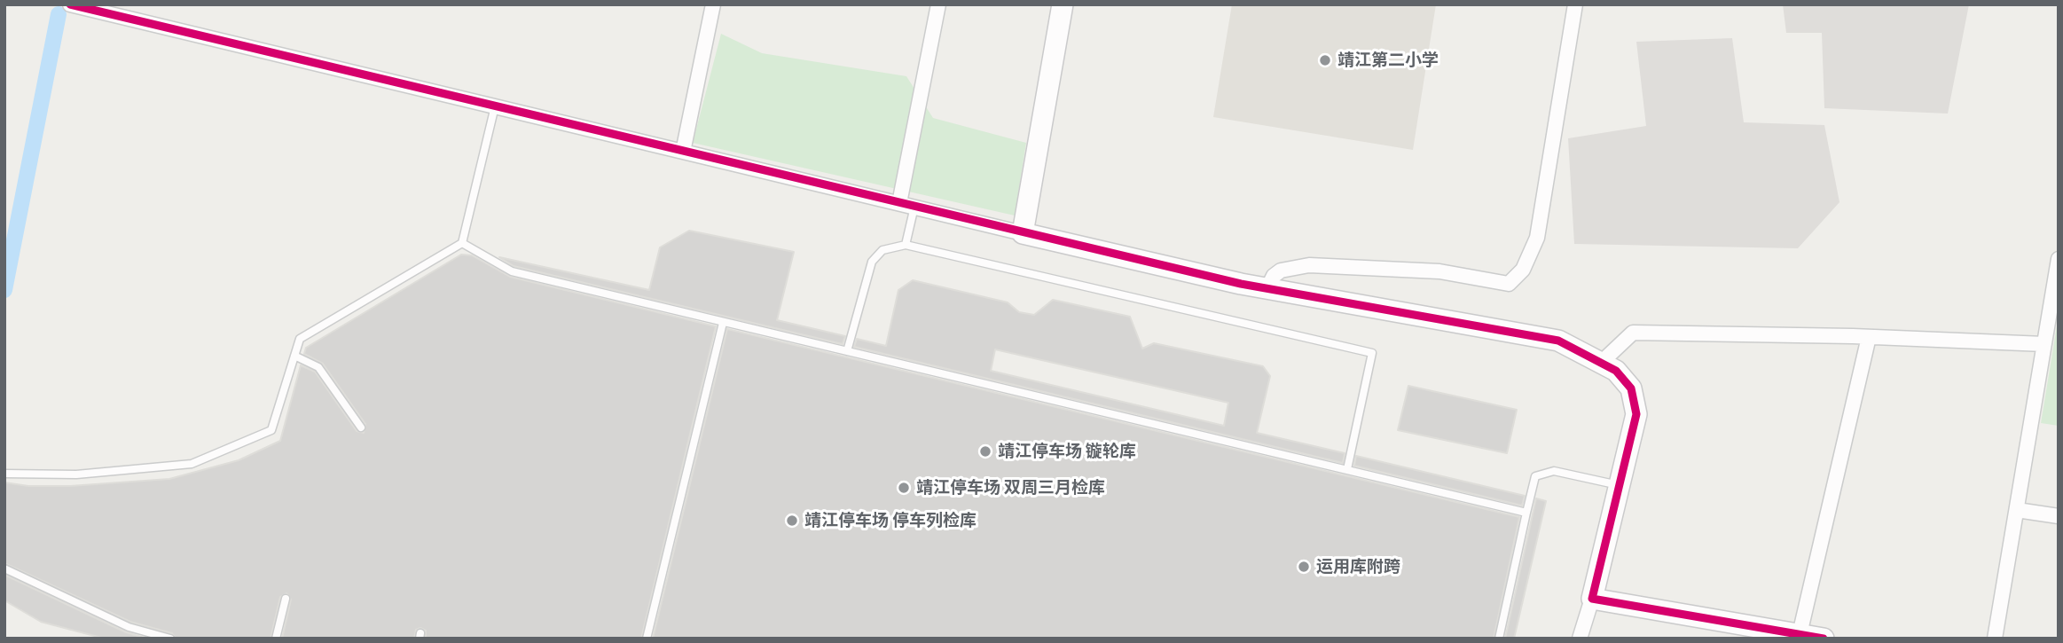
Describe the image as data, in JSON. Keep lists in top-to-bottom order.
{
  "places": [
    "靖江第二小学",
    "靖江停车场 镟轮库",
    "靖江停车场 双周三月检库",
    "靖江停车场 停车列检库",
    "运用库附跨"
  ]
}
